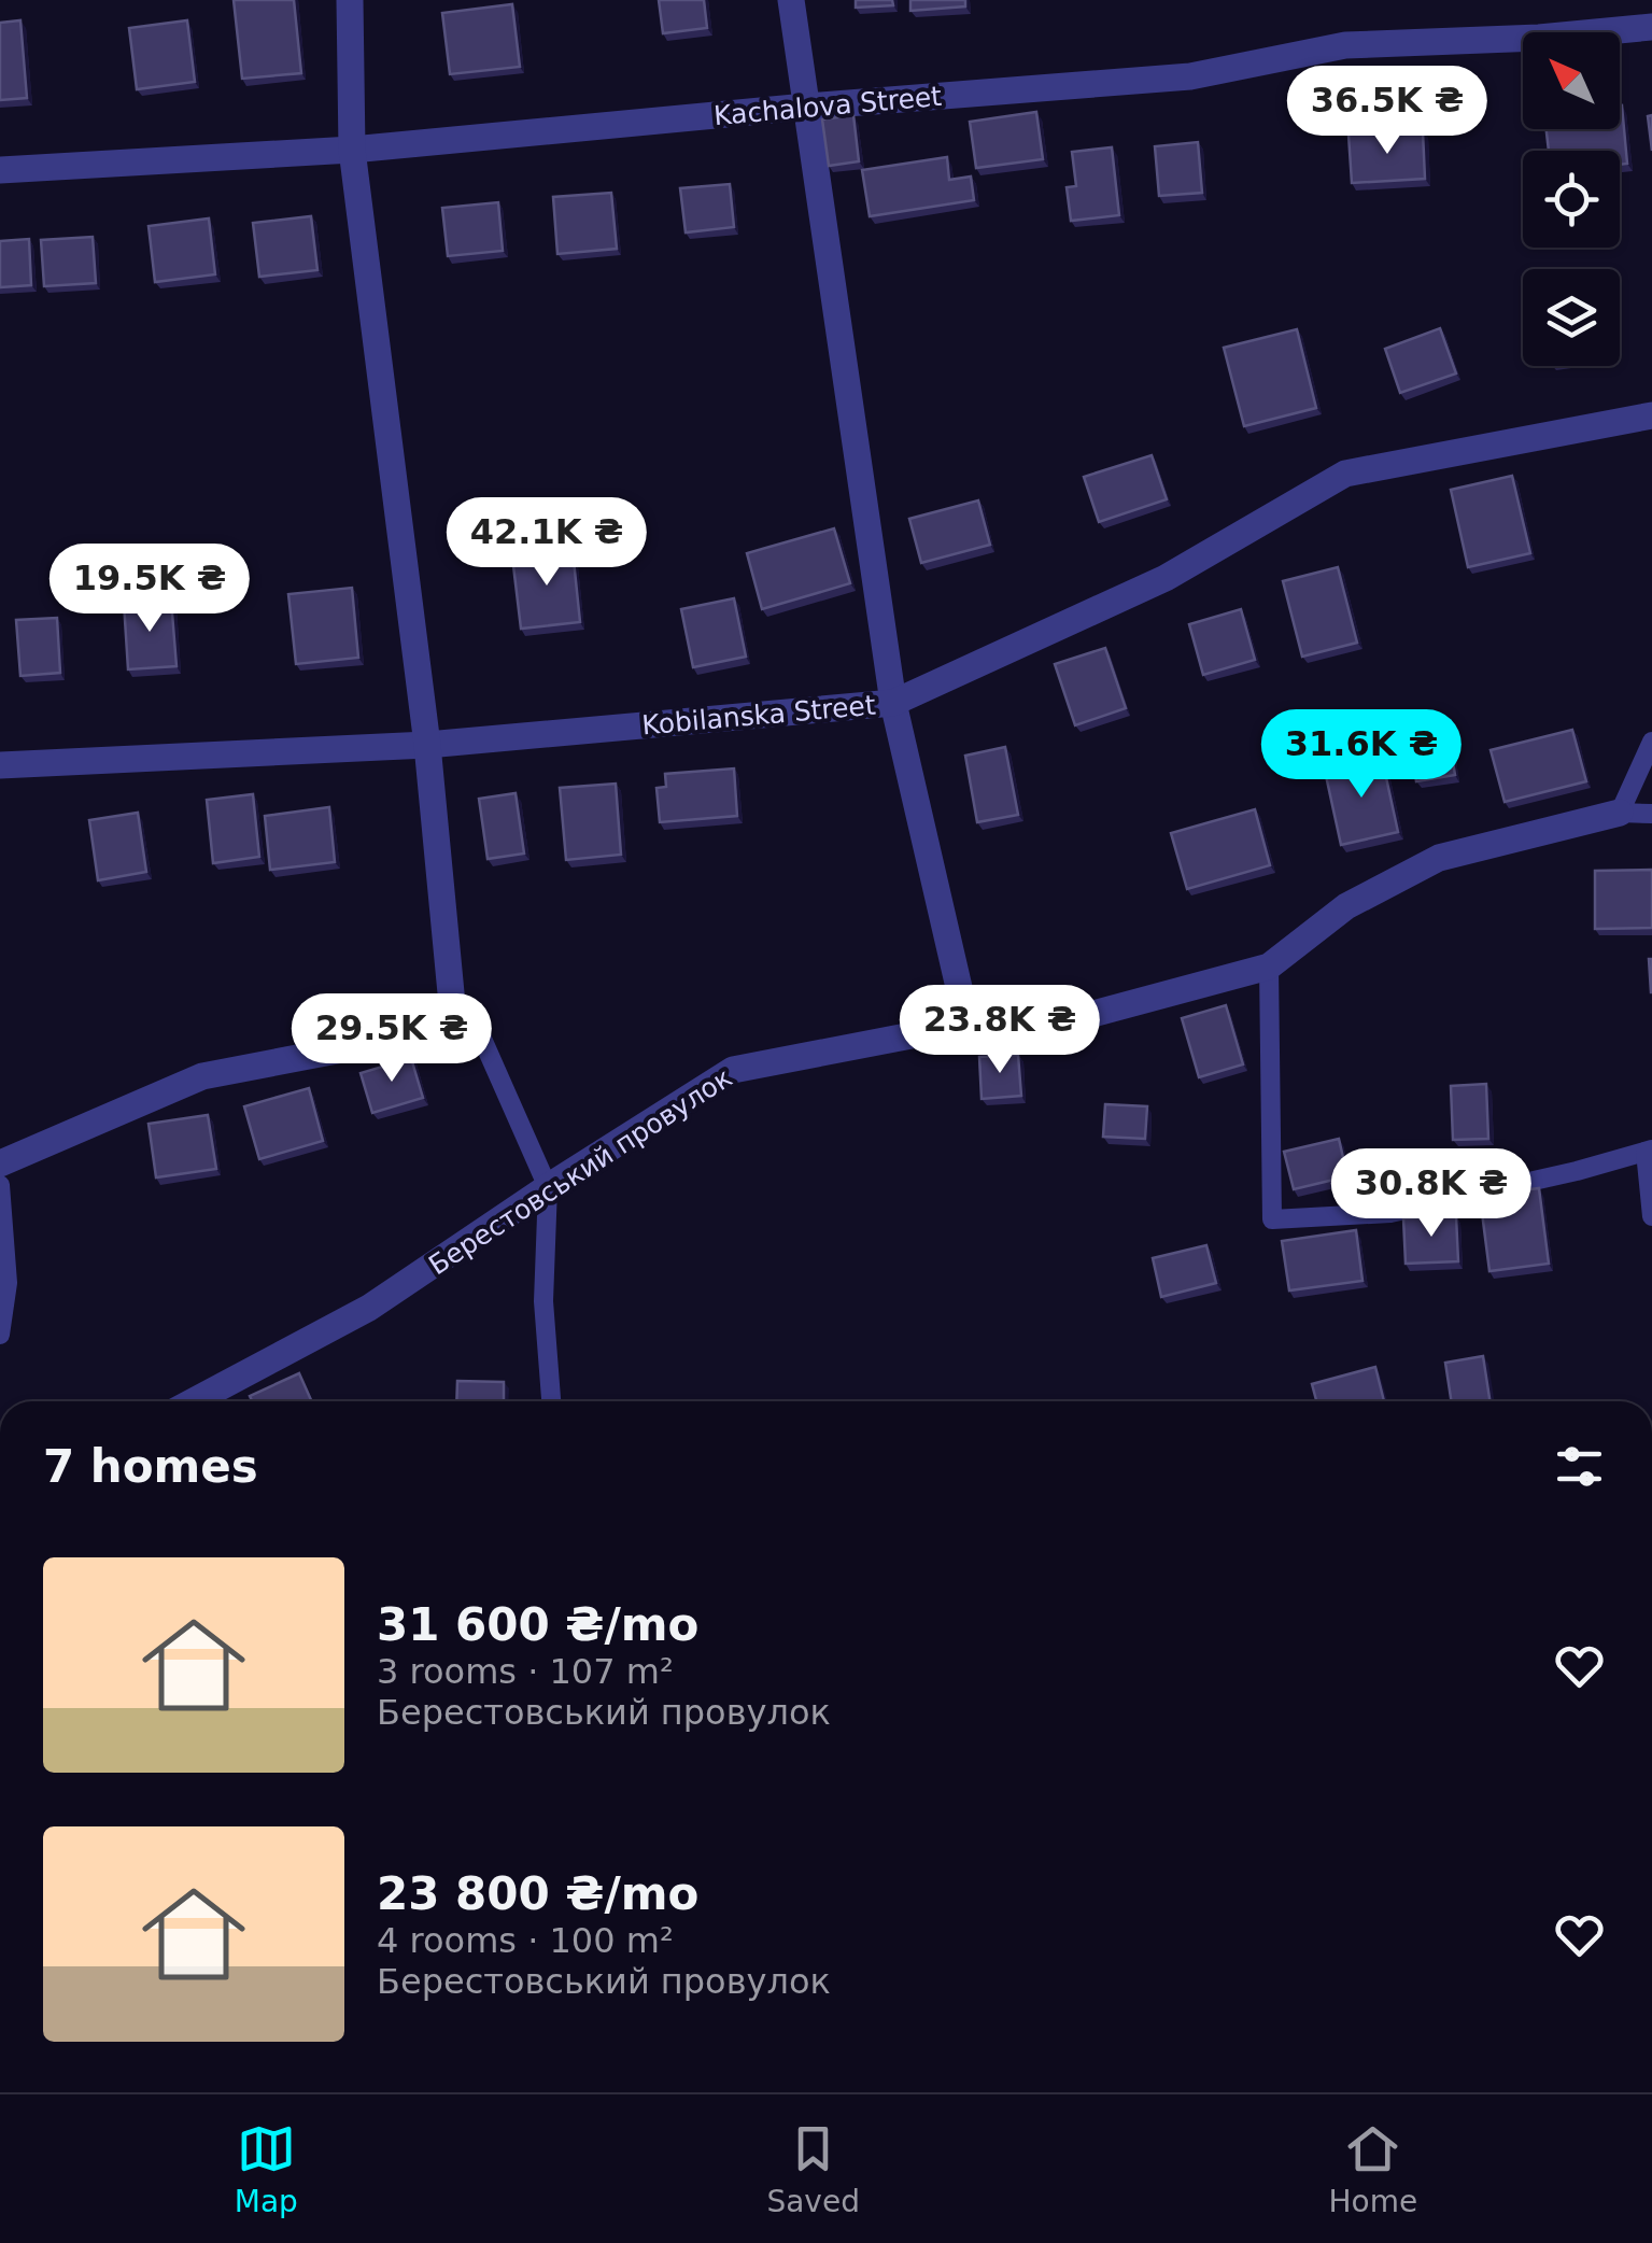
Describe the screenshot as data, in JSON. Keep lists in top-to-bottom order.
{
  "streets": {
    "street": ["Kachalova Street", "Kobilanska Street", "Берестовський провулок"]
  },
  "north": "top left",
  "page": {
    "price": [
      "36.5K ₴",
      "42.1K ₴",
      "19.5K ₴",
      "31.6K ₴",
      "23.8K ₴",
      "29.5K ₴",
      "30.8K ₴"
    ],
    "heading": "7 homes",
    "list": [
      {
        "name": "31 600 ₴/mo",
        "note": "3 rooms · 107 m² · Берестовський провулок"
      },
      {
        "name": "23 800 ₴/mo",
        "note": "4 rooms · 100 m² · Берестовський провулок"
      }
    ],
    "tabs": ["Map", "Saved", "Home"]
  }
}
